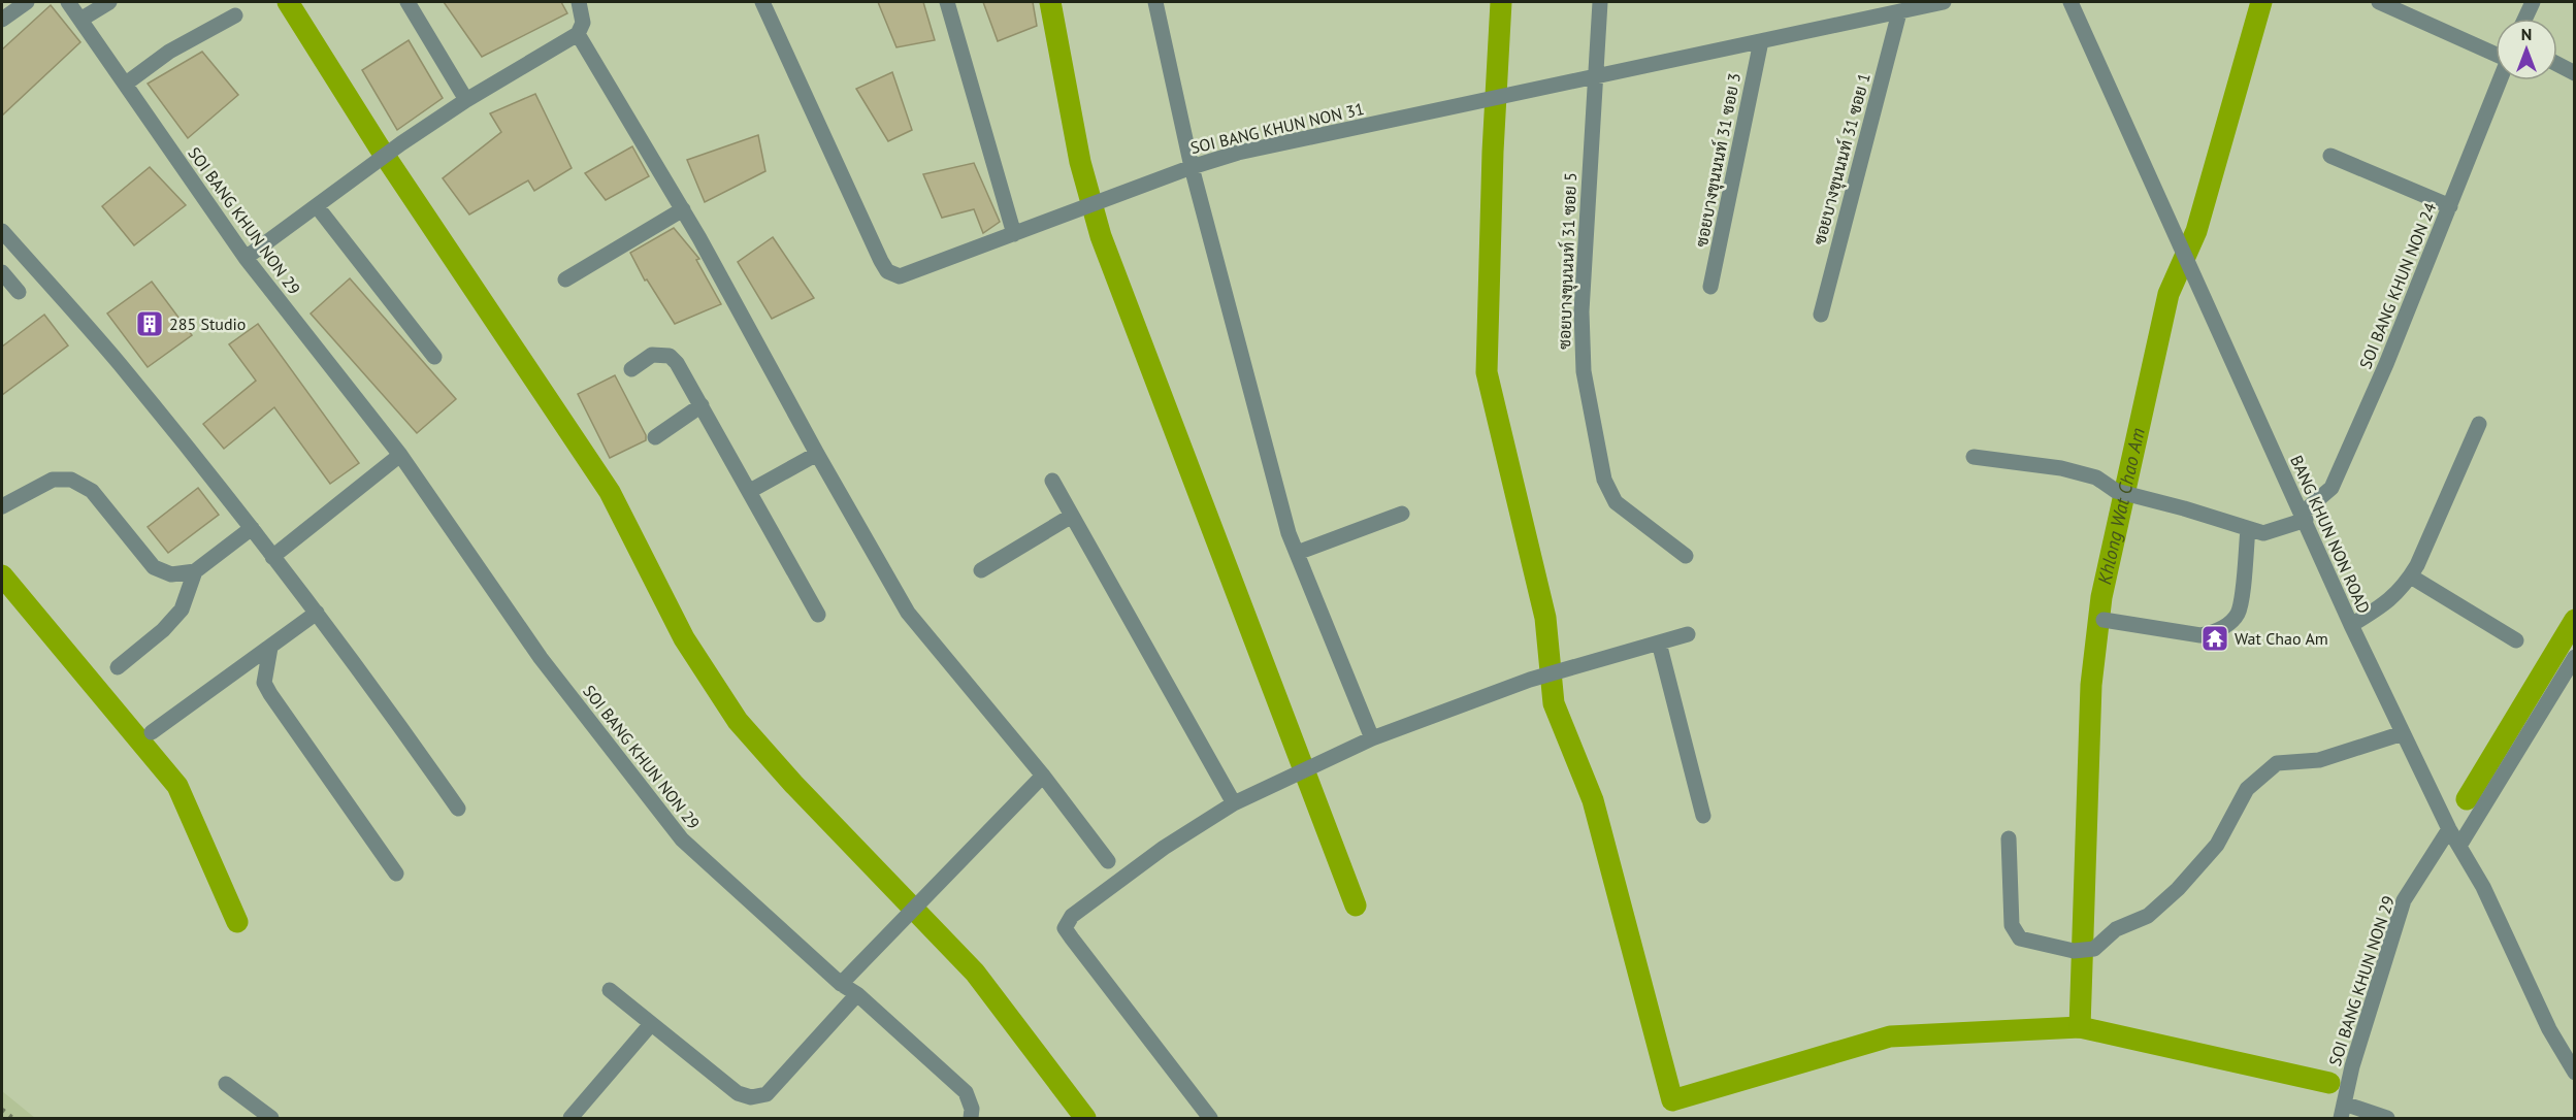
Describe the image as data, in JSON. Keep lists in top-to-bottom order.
{
  "streets": {
    "street": [
      "SOI BANG KHUN NON 31",
      "ซอยบางขุนนนท์ 31 ซอย 1",
      "ซอยบางขุนนนท์ 31 ซอย 3",
      "SOI BANG KHUN NON 29",
      "ซอยบางขุนนนท์ 31 ซอย 5",
      "SOI BANG KHUN NON 24",
      "BANG KHUN NON ROAD"
    ]
  },
  "crossings": [
    ["SOI BANG KHUN NON 31", "ซอยบางขุนนนท์ 31 ซอย 1"],
    ["SOI BANG KHUN NON 31", "ซอยบางขุนนนท์ 31 ซอย 3"],
    ["SOI BANG KHUN NON 31", "ซอยบางขุนนนท์ 31 ซอย 5"],
    ["SOI BANG KHUN NON 29", "BANG KHUN NON ROAD"],
    ["SOI BANG KHUN NON 24", "BANG KHUN NON ROAD"]
  ],
  "water": ["Khlong Wat Chao Am"],
  "places": {
    "building": ["285 Studio"],
    "temple": ["Wat Chao Am"]
  },
  "north": "top"
}
